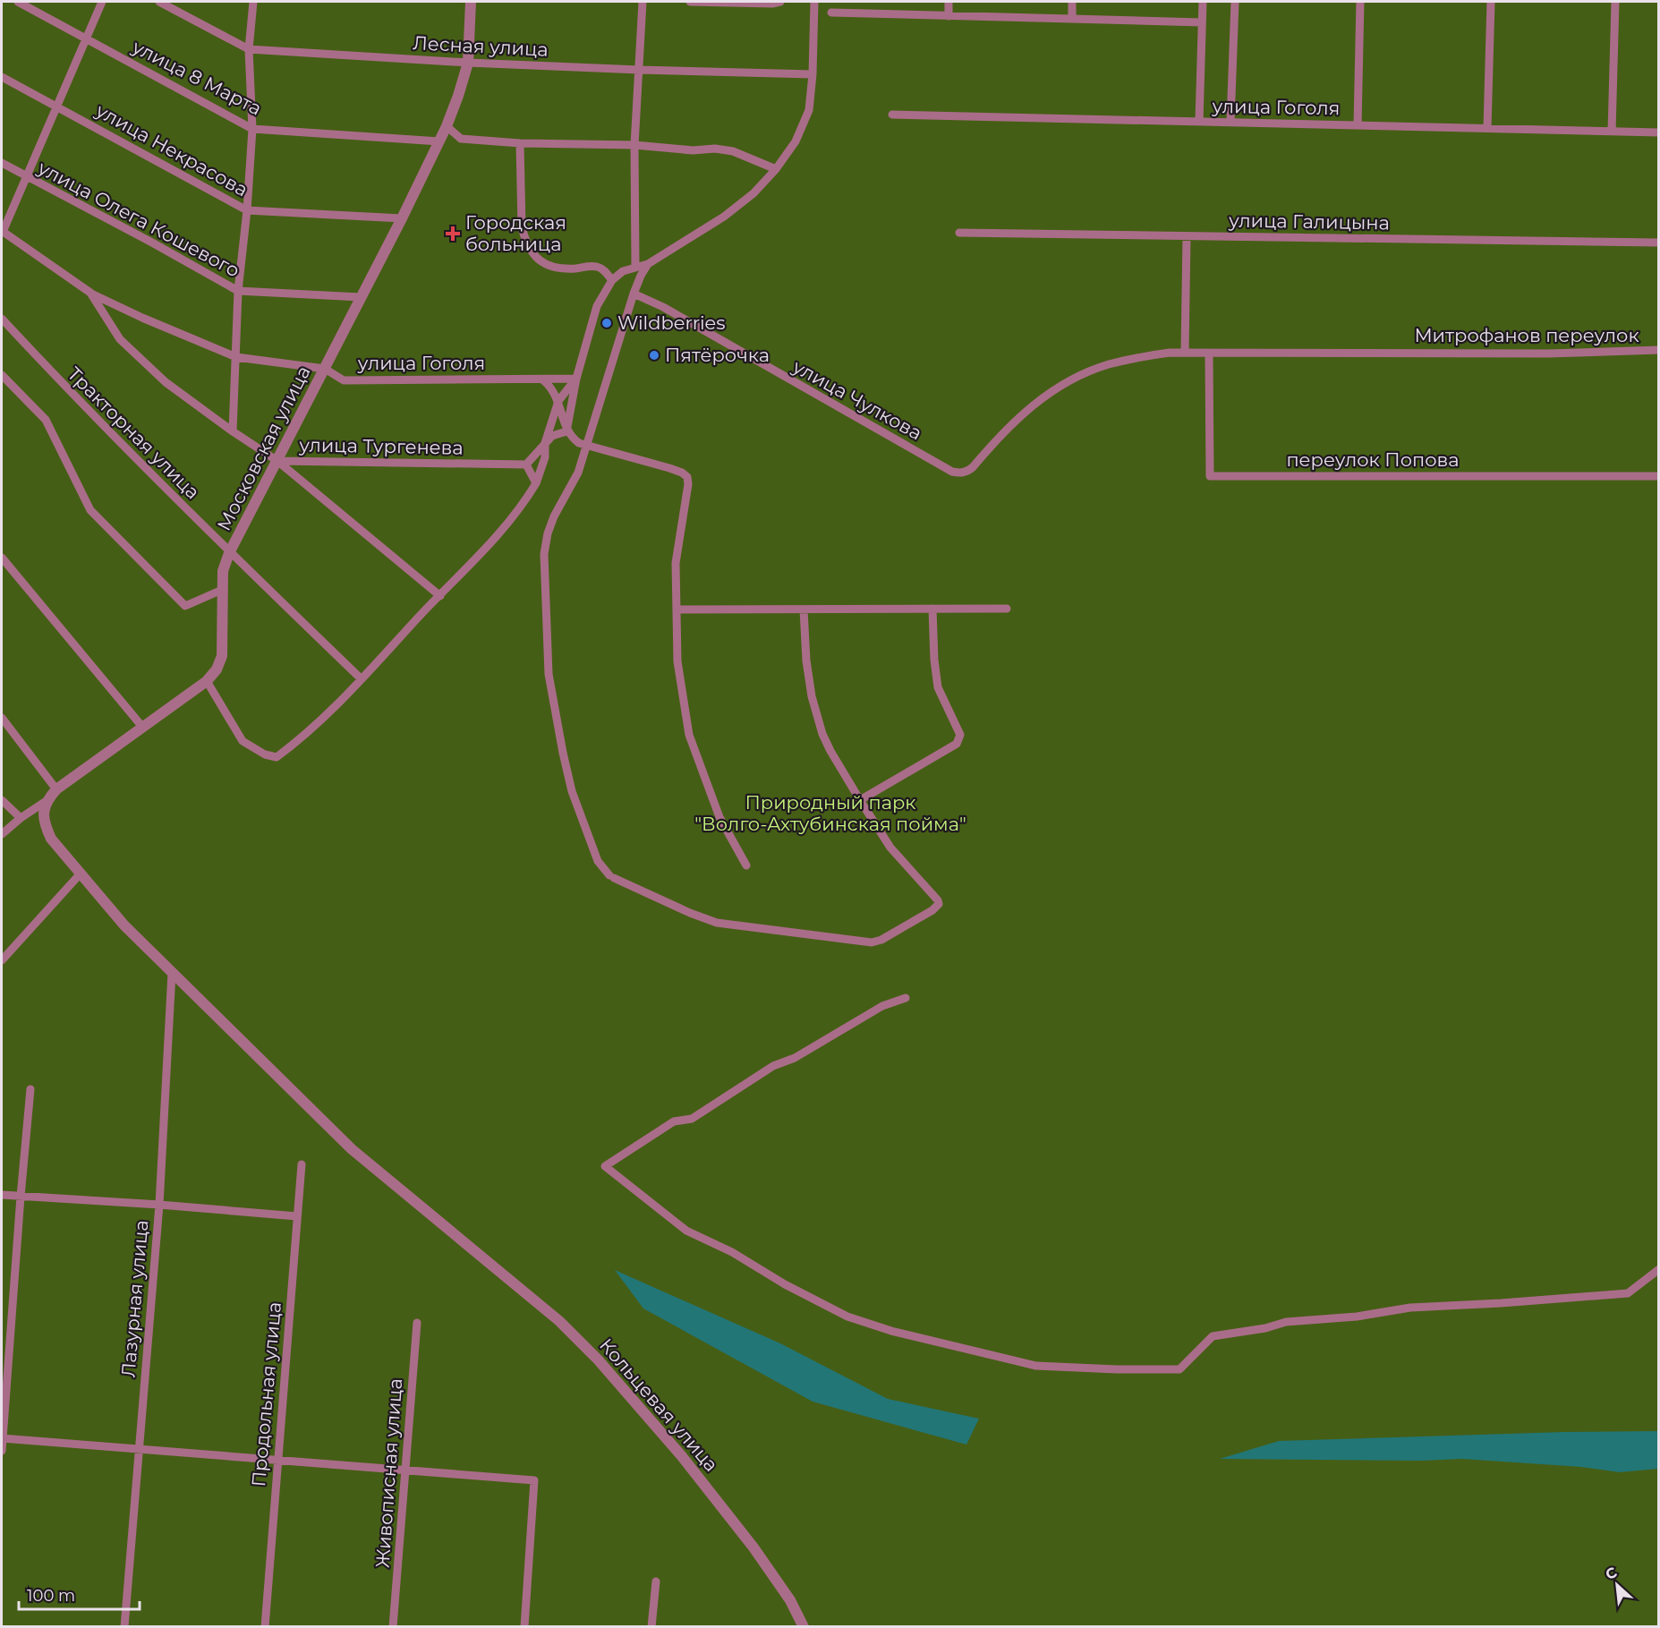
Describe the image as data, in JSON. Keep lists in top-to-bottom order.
{
  "streets": {
    "street": [
      "Лесная улица",
      "улица 8 Марта",
      "улица Гоголя",
      "улица Некрасова",
      "улица Олега Кошевого",
      "улица Галицына",
      "Митрофанов переулок",
      "улица Чулкова",
      "Тракторная улица",
      "улица Тургенева",
      "Московская улица",
      "переулок Попова",
      "Лазурная улица",
      "Продольная улица",
      "Кольцевая улица",
      "Живописная улица"
    ]
  },
  "crossings": [
    ["Лесная улица", "Московская улица"],
    ["улица 8 Марта", "Московская улица"],
    ["улица Гоголя", "улица Тургенева"],
    ["улица Гоголя", "Московская улица"],
    ["улица Некрасова", "Московская улица"],
    ["улица Олега Кошевого", "Московская улица"],
    ["Митрофанов переулок", "улица Чулкова"],
    ["Митрофанов переулок", "переулок Попова"],
    ["Тракторная улица", "Московская улица"],
    ["улица Тургенева", "Московская улица"],
    ["Московская улица", "Кольцевая улица"],
    ["Лазурная улица", "Кольцевая улица"]
  ],
  "parks": ["Природный парк \"Волго-Ахтубинская пойма\""],
  "places": {
    "health": ["Городская больница"],
    "other": ["Wildberries", "Пятёрочка"]
  },
  "scale_bar": "100 m",
  "north": "top left"
}
